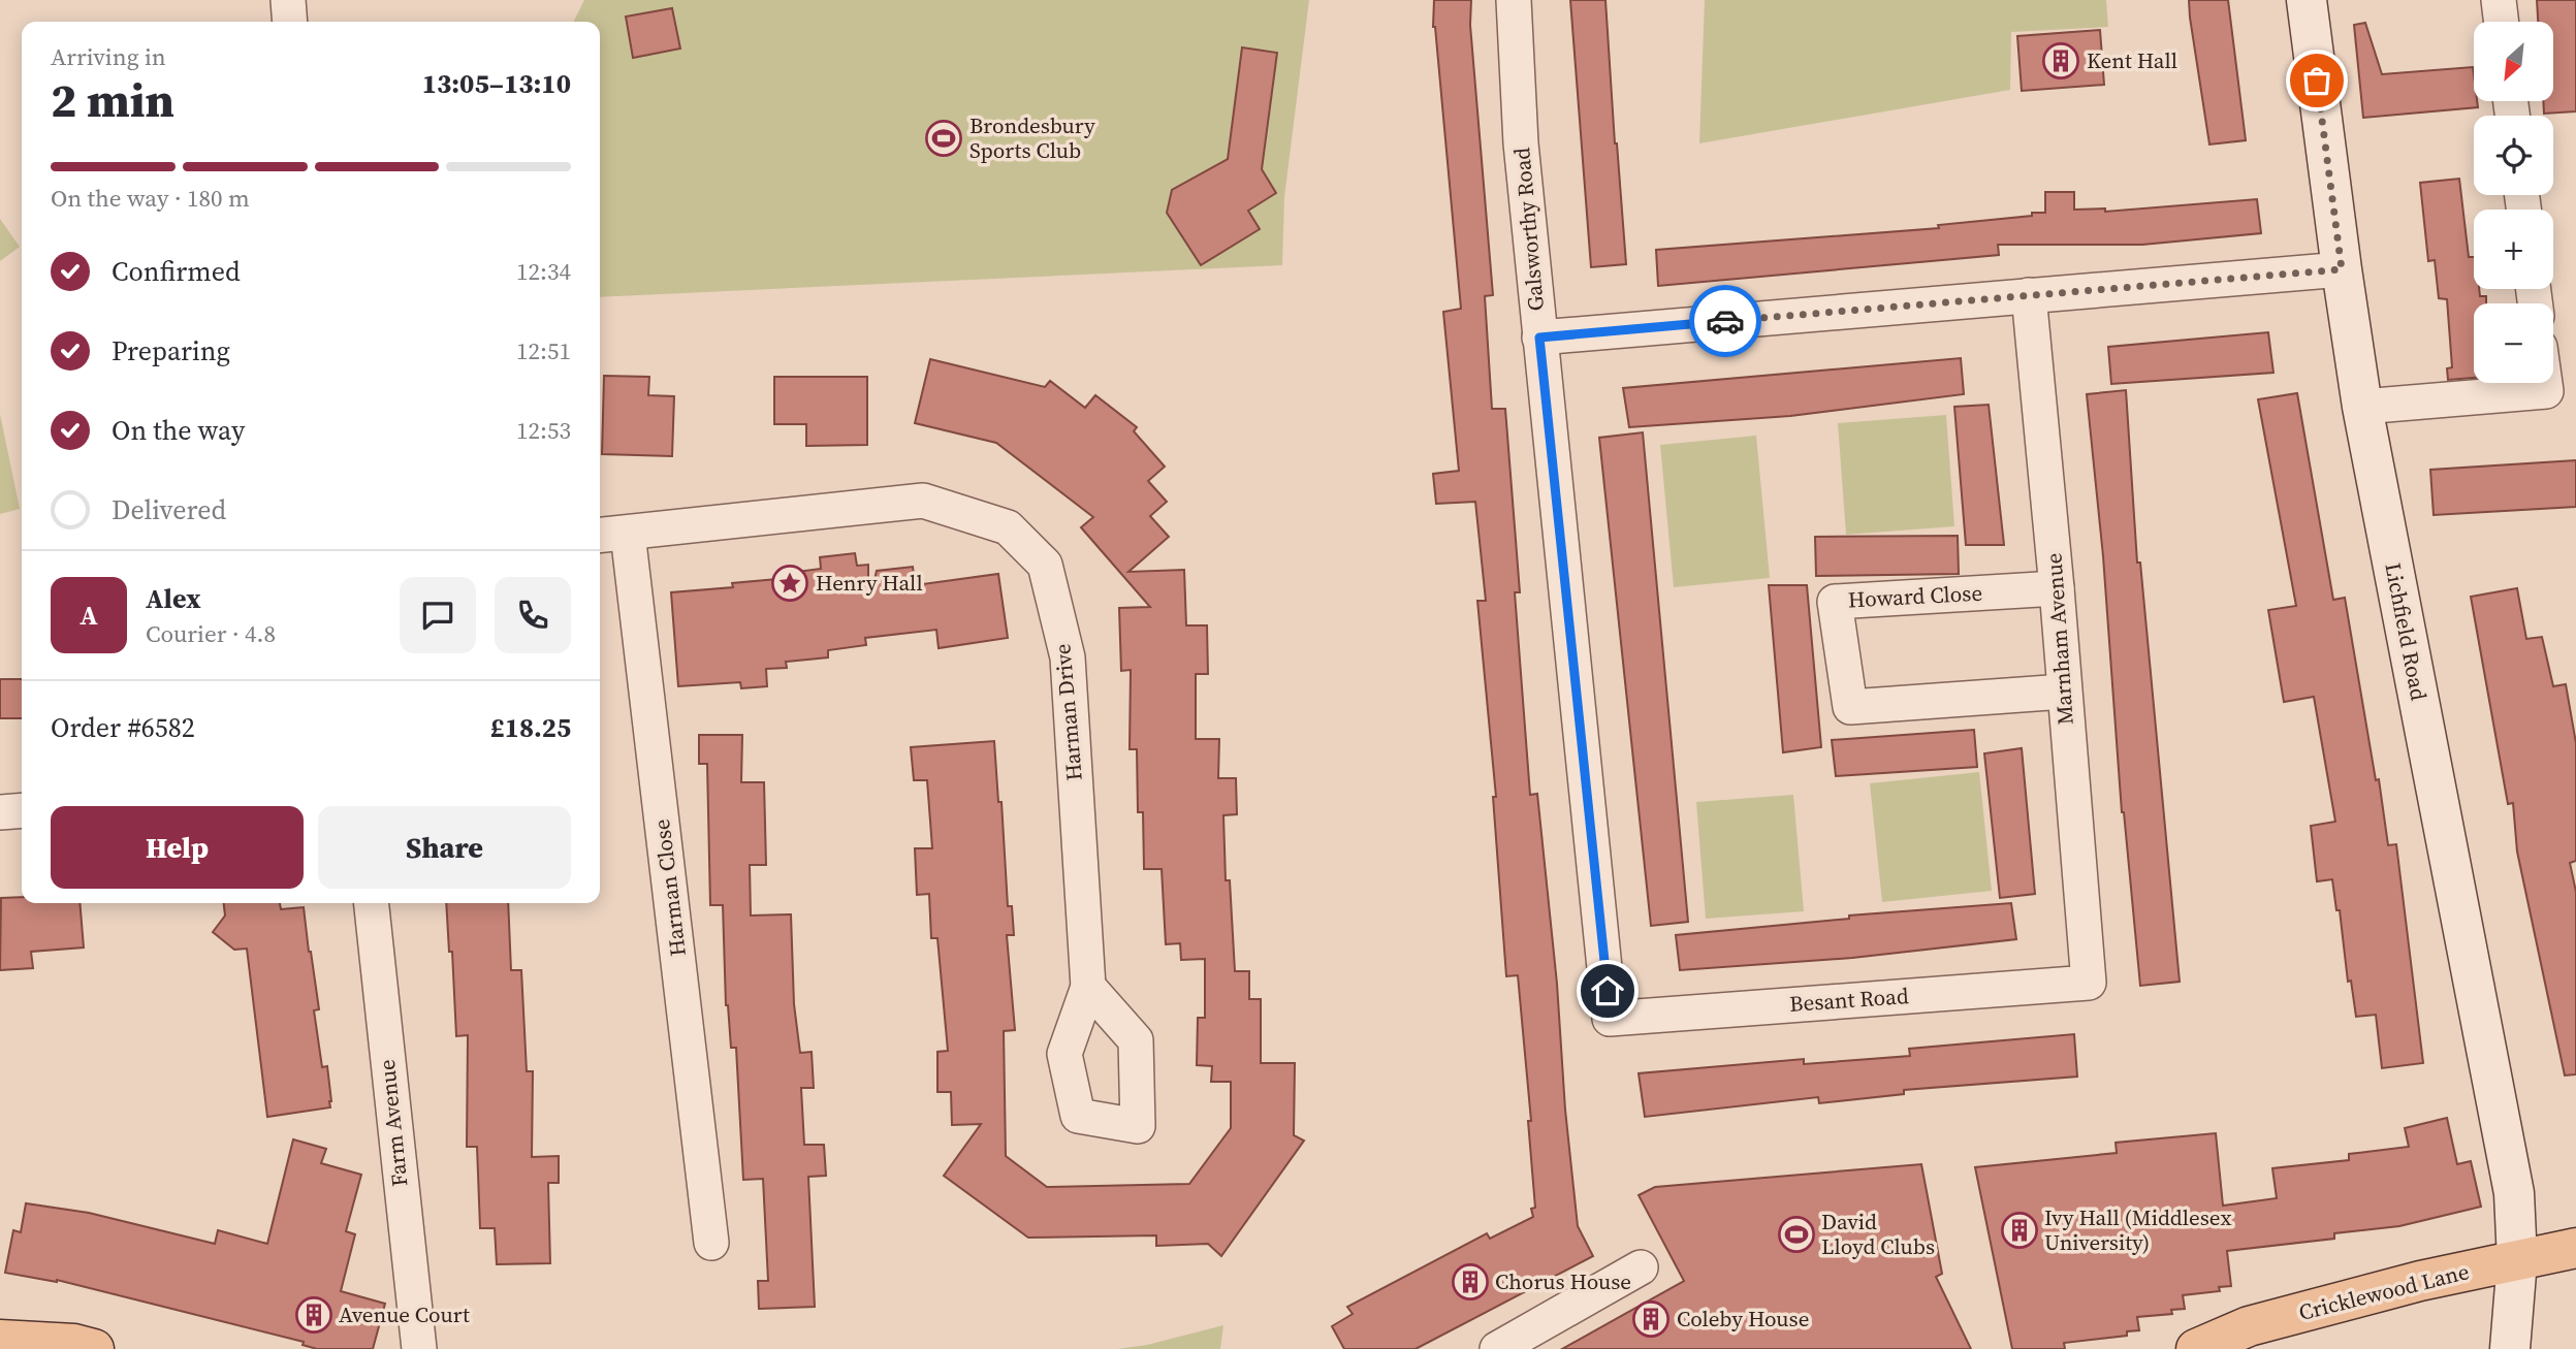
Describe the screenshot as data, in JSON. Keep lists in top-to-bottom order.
{
  "streets": {
    "main road": ["Cricklewood Lane"],
    "street": [
      "Galsworthy Road",
      "Howard Close",
      "Lichfield Road",
      "Marnham Avenue",
      "Harman Drive",
      "Harman Close",
      "Besant Road",
      "Farm Avenue"
    ]
  },
  "crossings": [
    ["Galsworthy Road", "Besant Road"],
    ["Howard Close", "Marnham Avenue"],
    ["Lichfield Road", "Cricklewood Lane"],
    ["Marnham Avenue", "Besant Road"],
    ["Harman Drive", "Harman Close"]
  ],
  "places": {
    "building": [
      "Kent Hall",
      "Ivy Hall (Middlesex University)",
      "Chorus House",
      "Avenue Court",
      "Coleby House"
    ],
    "sports": ["Brondesbury Sports Club", "David Lloyd Clubs"],
    "place": ["Henry Hall"]
  },
  "north": "bottom left",
  "page": {
    "map_buttons": ["+", "−"],
    "heading": ["2 min", "Arriving in", "13:05–13:10"],
    "panel": [
      "Alex",
      "Courier · 4.8",
      "Order #6582",
      "£18.25"
    ],
    "bar": "On the way · 180 m",
    "list": [
      ["Confirmed", "12:34"],
      ["Preparing", "12:51"],
      ["On the way", "12:53"],
      "Delivered"
    ],
    "round": "A",
    "buttons": ["Help", "Share"]
  }
}
